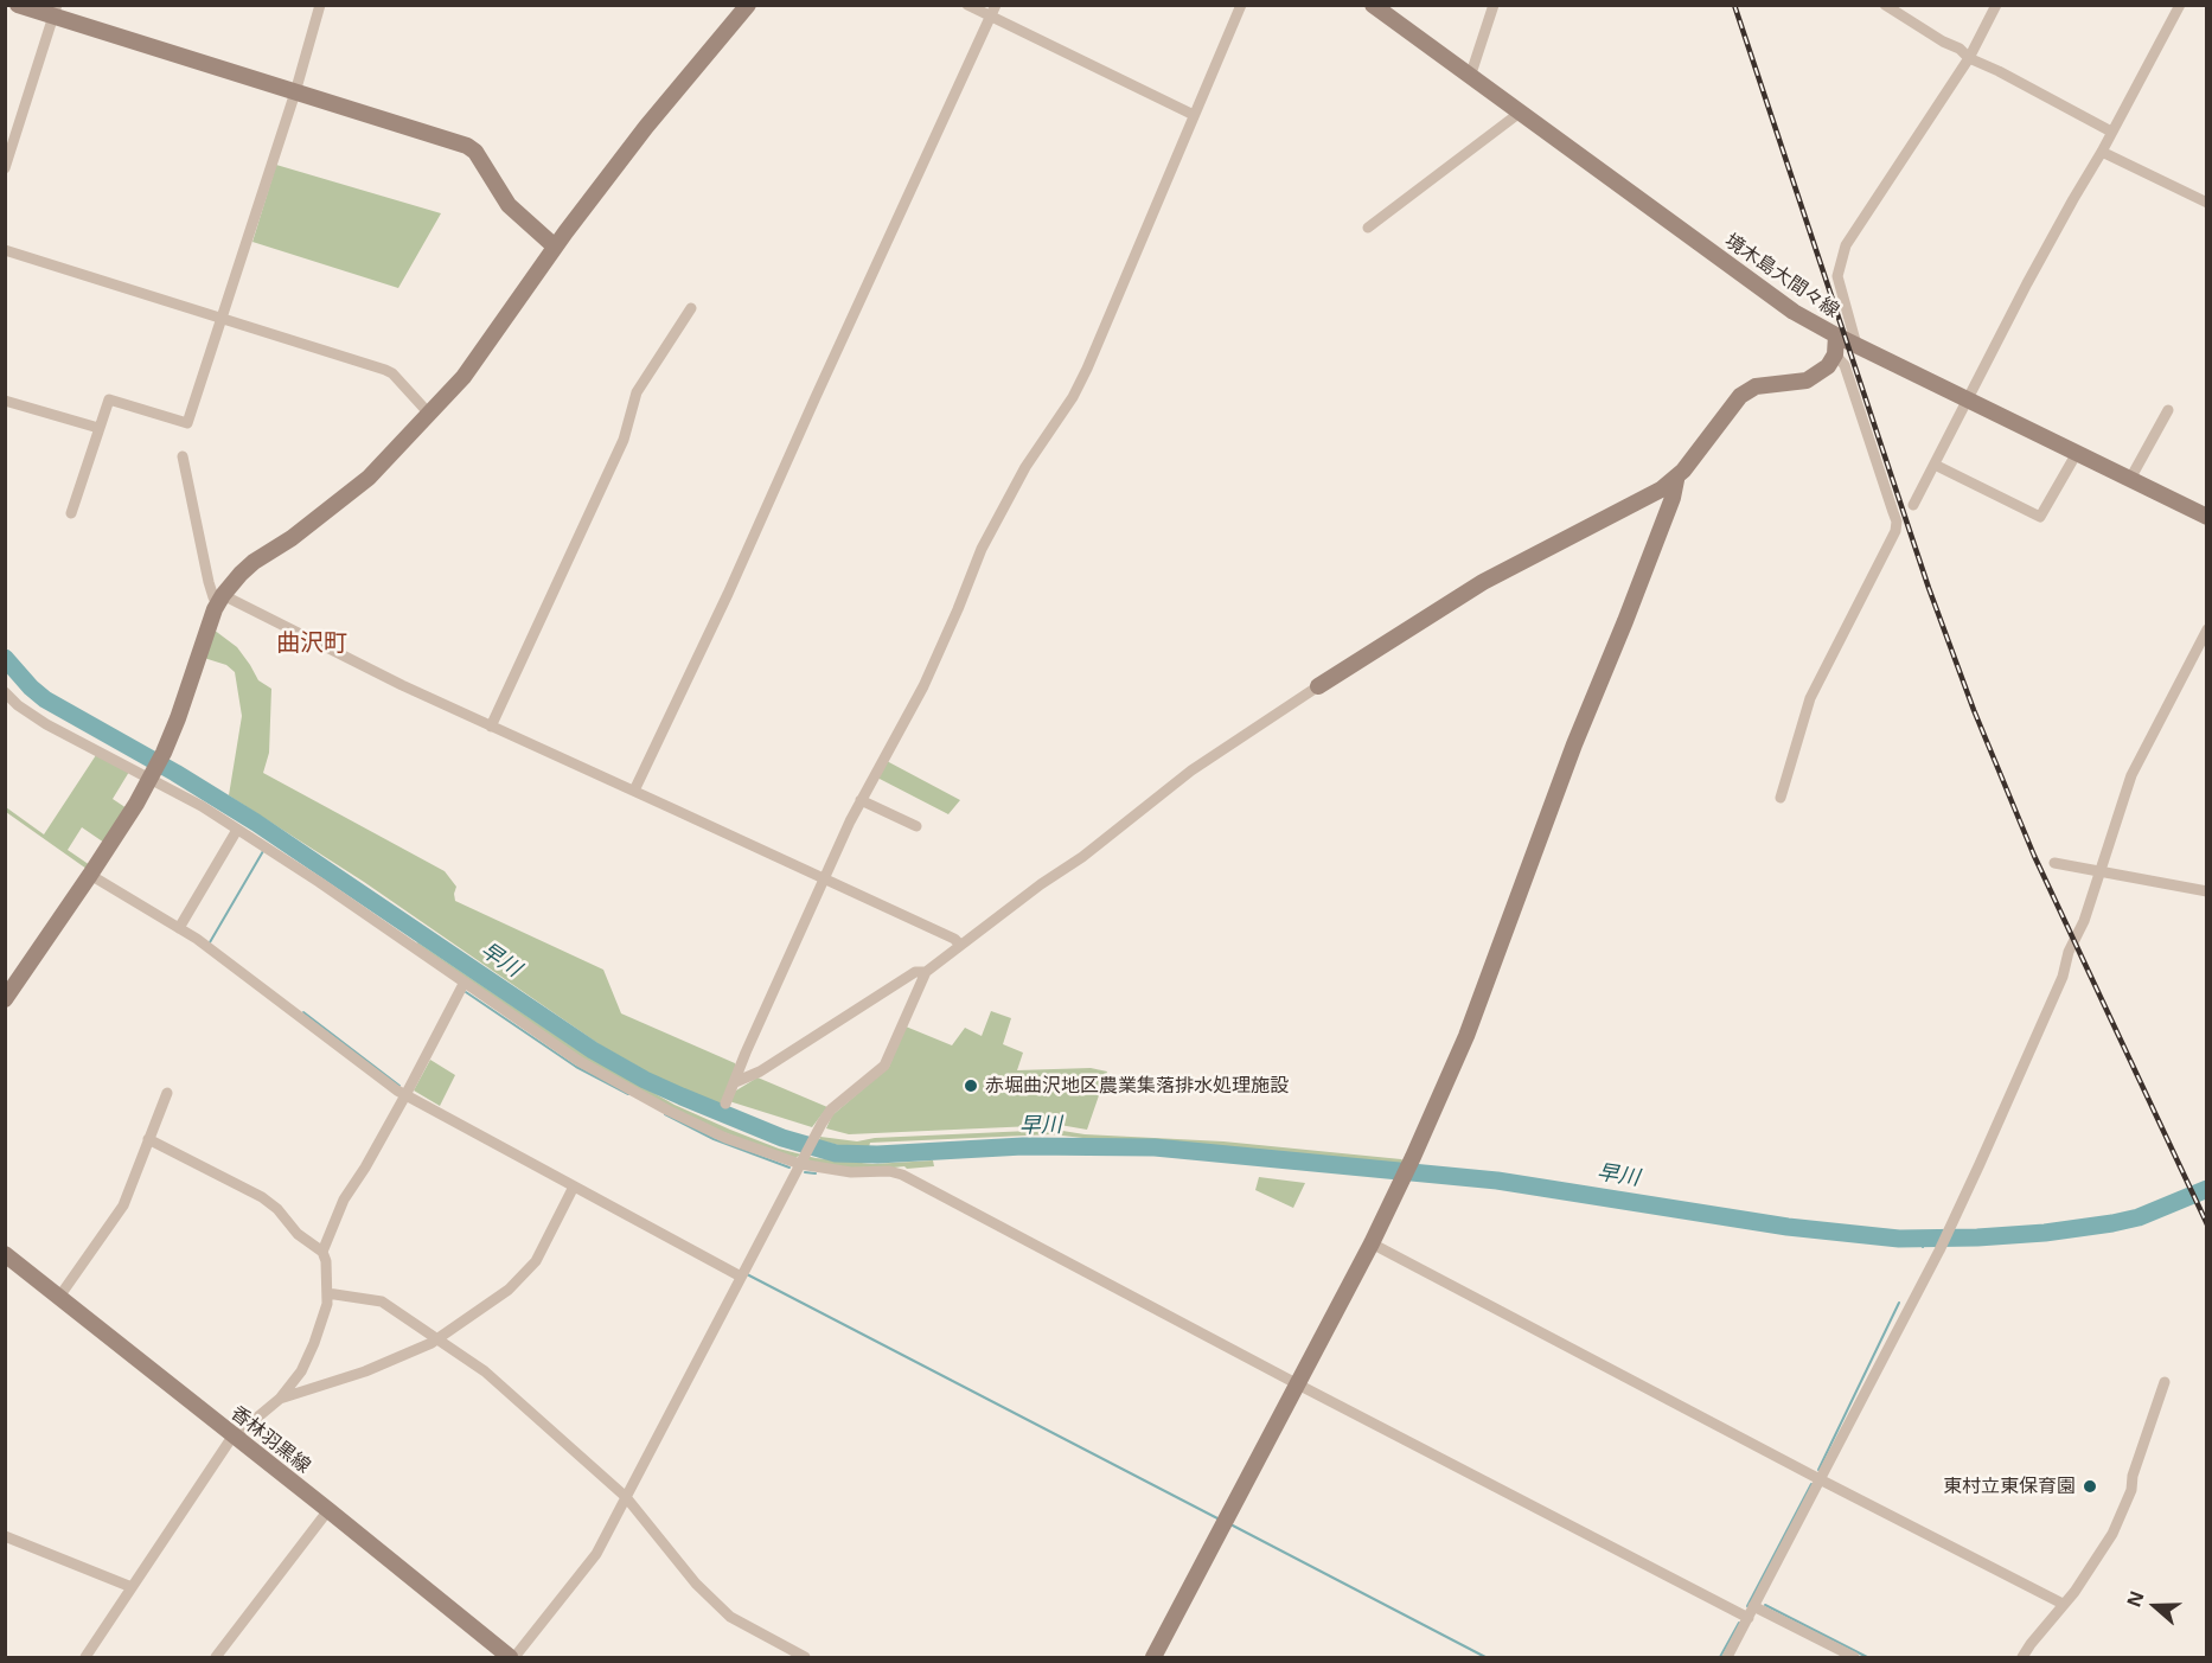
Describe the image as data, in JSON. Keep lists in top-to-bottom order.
{
  "streets": {
    "street": ["境木島大間々線", "香林羽黒線"]
  },
  "districts": ["曲沢町"],
  "water": ["早川"],
  "places": ["赤堀曲沢地区農業集落排水処理施設", "東村立東保育園"],
  "north": "left"
}
